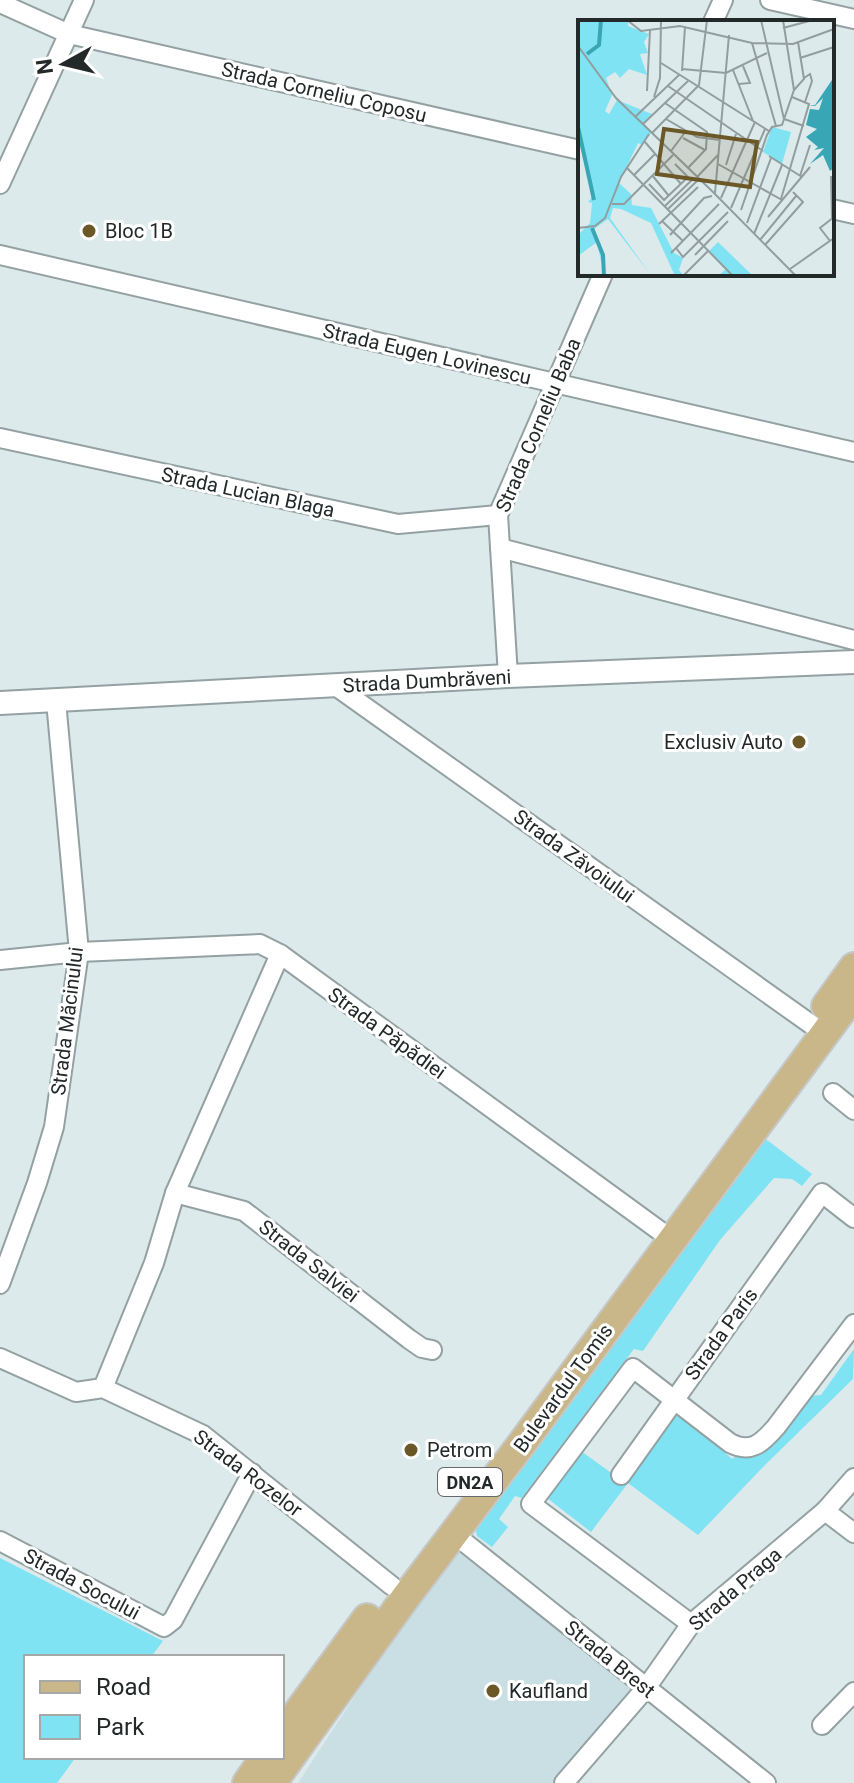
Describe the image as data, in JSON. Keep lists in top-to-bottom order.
{
  "streets": {
    "main road": ["Bulevardul Tomis", "DN2A"],
    "street": [
      "Strada Corneliu Coposu",
      "Strada Eugen Lovinescu",
      "Strada Corneliu Baba",
      "Strada Lucian Blaga",
      "Strada Dumbrăveni",
      "Strada Zăvoiului",
      "Strada Măcinului",
      "Strada Păpădiei",
      "Strada Salviei",
      "Strada Paris",
      "Strada Rozelor",
      "Strada Socului",
      "Strada Praga",
      "Strada Brest"
    ]
  },
  "crossings": [
    ["Strada Eugen Lovinescu", "Strada Corneliu Baba"],
    ["Strada Corneliu Baba", "Strada Lucian Blaga"],
    ["Strada Corneliu Baba", "Strada Dumbrăveni"],
    ["Strada Dumbrăveni", "Strada Zăvoiului"],
    ["Strada Dumbrăveni", "Strada Măcinului"],
    ["Strada Zăvoiului", "Bulevardul Tomis"],
    ["Strada Măcinului", "Strada Păpădiei"],
    ["Strada Păpădiei", "Bulevardul Tomis"],
    ["Bulevardul Tomis", "Strada Rozelor"],
    ["Bulevardul Tomis", "Strada Brest"],
    ["Strada Rozelor", "Strada Socului"],
    ["Strada Praga", "Strada Brest"]
  ],
  "places": [
    "Bloc 1B",
    "Exclusiv Auto",
    "Petrom",
    "Kaufland"
  ],
  "legend": ["Road", "Park"],
  "north": "left"
}
